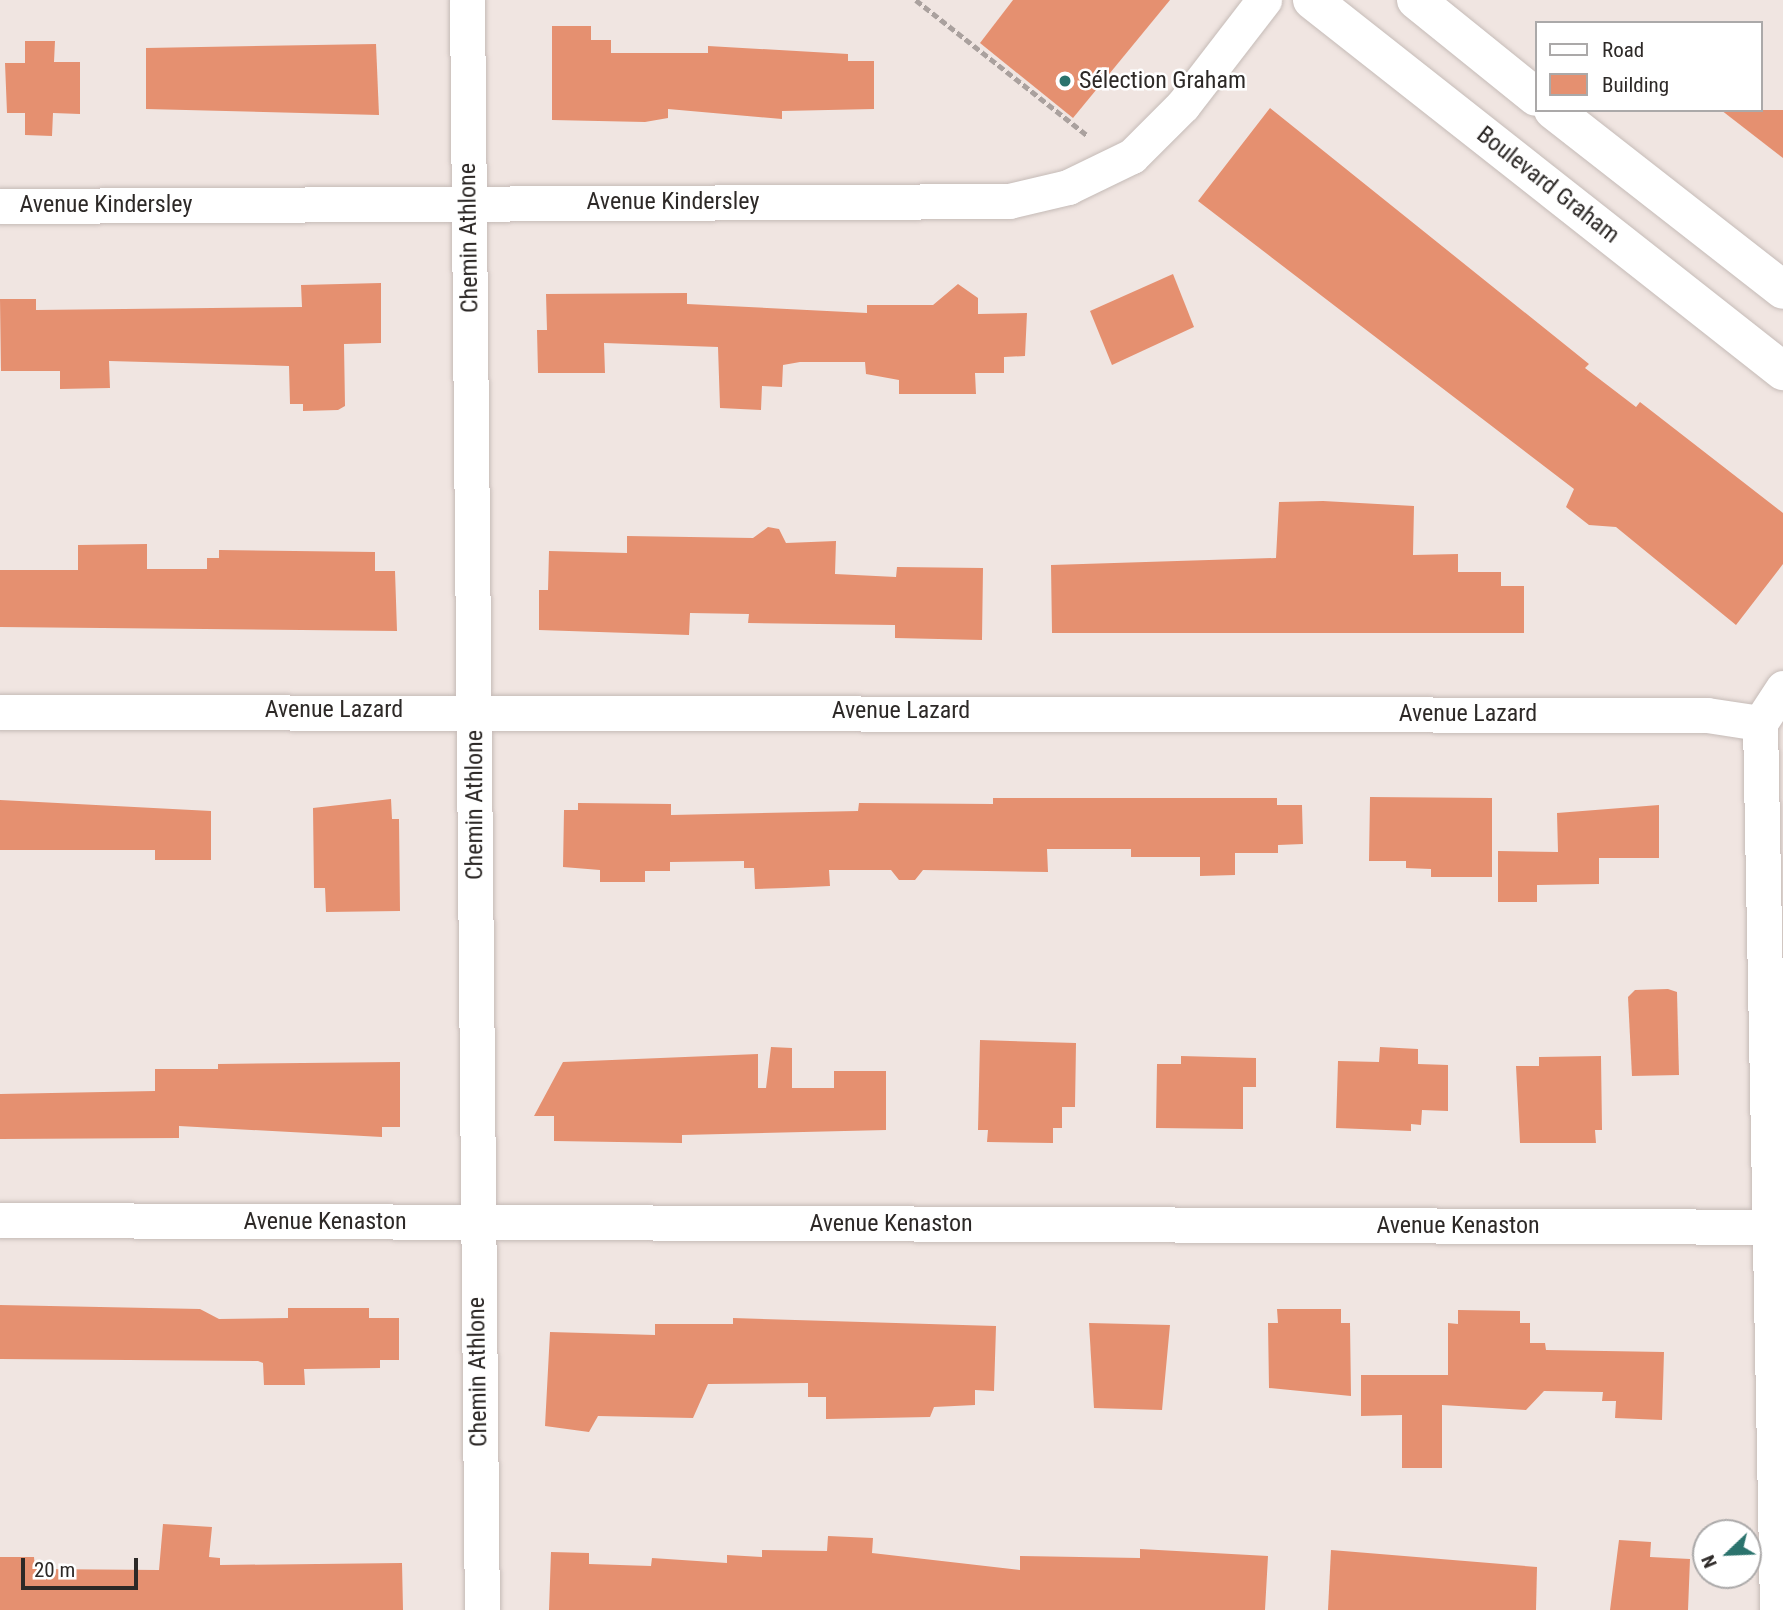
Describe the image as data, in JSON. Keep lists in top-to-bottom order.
{
  "streets": {
    "street": [
      "Boulevard Graham",
      "Avenue Kindersley",
      "Chemin Athlone",
      "Avenue Lazard",
      "Avenue Kenaston"
    ]
  },
  "crossings": [
    ["Avenue Kindersley", "Chemin Athlone"],
    ["Chemin Athlone", "Avenue Lazard"],
    ["Chemin Athlone", "Avenue Kenaston"]
  ],
  "places": ["Sélection Graham"],
  "legend": ["Road", "Building"],
  "scale_bar": "20 m",
  "north": "bottom left"
}
